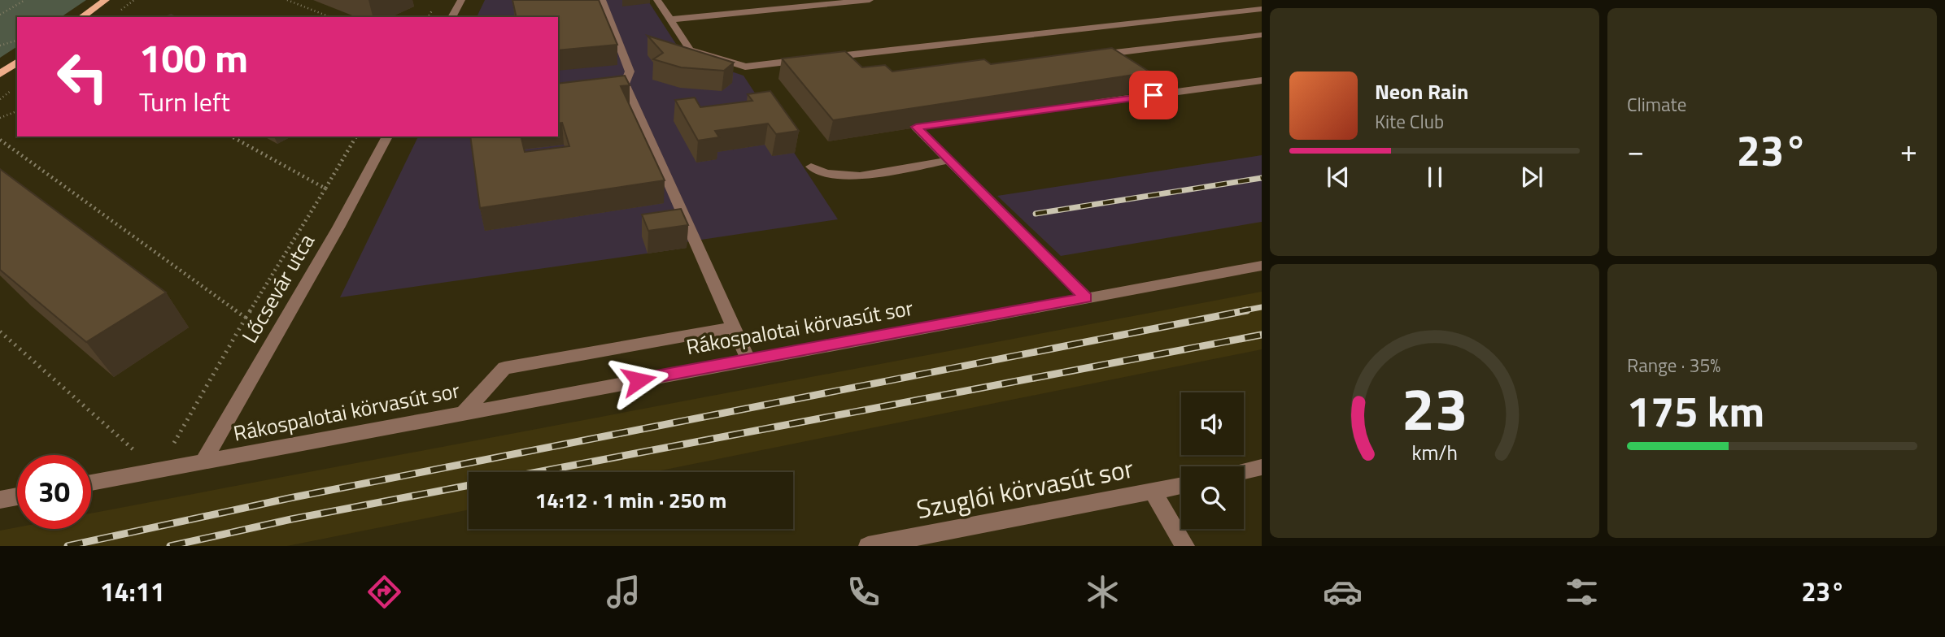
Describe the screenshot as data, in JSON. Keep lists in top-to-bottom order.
{
  "streets": {
    "street": ["Lőcsevár utca", "Rákospalotai körvasút sor", "Szuglói körvasút sor"]
  },
  "crossings": [
    ["Lőcsevár utca", "Rákospalotai körvasút sor"]
  ],
  "page": {
    "tile": [
      "Climate",
      ["Range · 35%", "175 km"]
    ],
    "turn": ["100 m", "Turn left"],
    "song": ["Neon Rain", "Kite Club"],
    "heat": ["−", "23°", "+"],
    "limit": "30",
    "trip": "14:12 · 1 min · 250 m",
    "tabs": ["14:11", "23°"],
    "gauge": ["23", "km/h"]
  }
}
